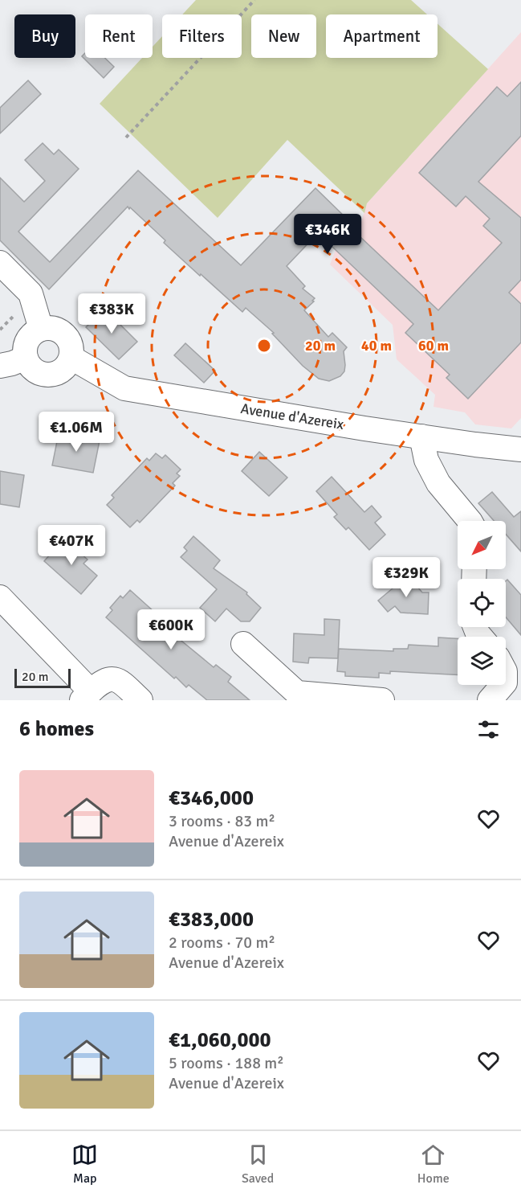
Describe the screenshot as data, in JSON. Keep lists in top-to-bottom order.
{
  "streets": {
    "street": ["Avenue d'Azereix"]
  },
  "scale_bar": "20 m",
  "north": "bottom left",
  "page": {
    "chip": [
      "Buy",
      "Rent",
      "Filters",
      "New",
      "Apartment"
    ],
    "price": [
      "€346K",
      "€383K",
      "€1.06M",
      "€407K",
      "€329K",
      "€600K"
    ],
    "scale": "20 m",
    "heading": "6 homes",
    "list": [
      {
        "name": "€346,000",
        "note": "3 rooms · 83 m² · Avenue d'Azereix"
      },
      {
        "name": "€383,000",
        "note": "2 rooms · 70 m² · Avenue d'Azereix"
      },
      {
        "name": "€1,060,000",
        "note": "5 rooms · 188 m² · Avenue d'Azereix"
      }
    ],
    "tabs": ["Map", "Saved", "Home"]
  },
  "rings": ["20 m", "40 m", "60 m"]
}
